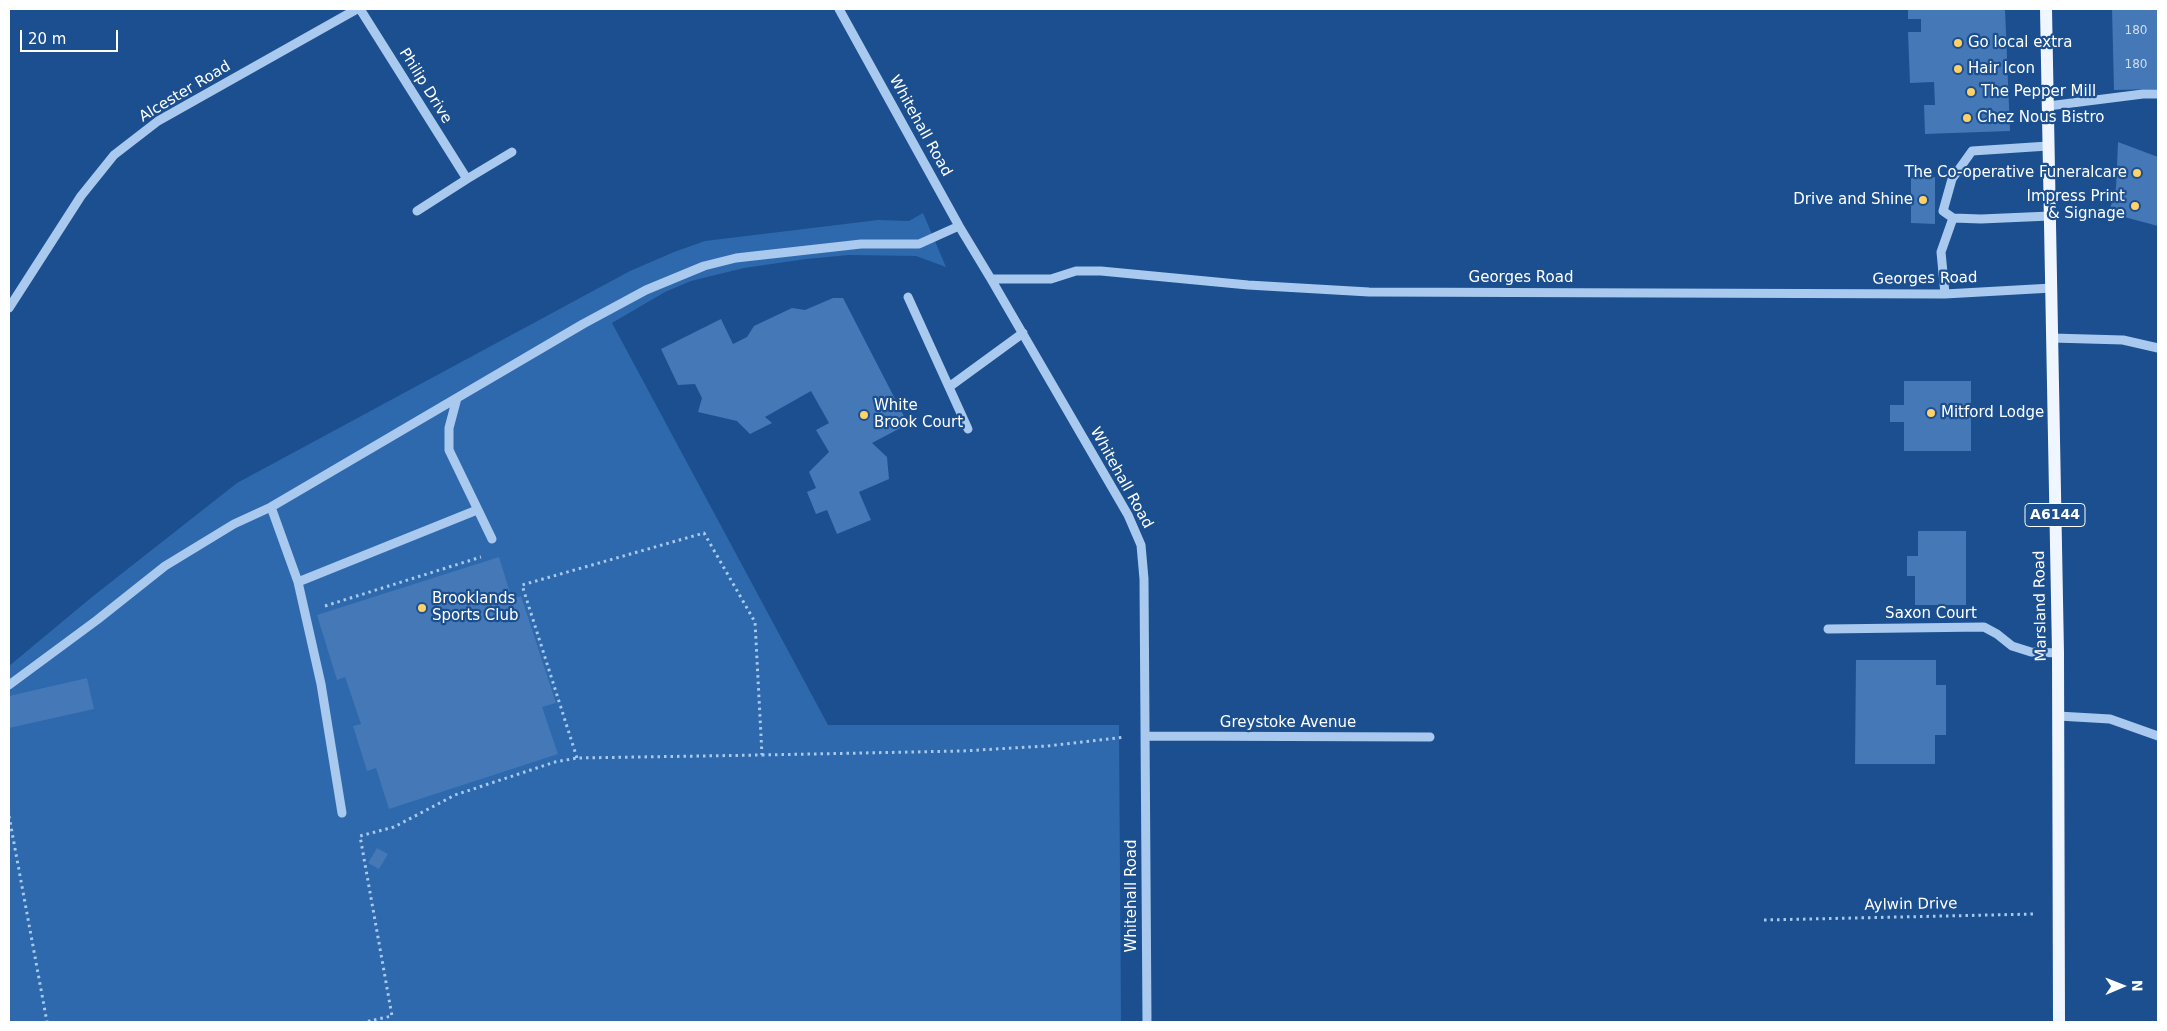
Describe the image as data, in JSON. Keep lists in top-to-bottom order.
{
  "streets": {
    "main road": ["A6144", "Marsland Road"],
    "street": [
      "Philip Drive",
      "Alcester Road",
      "Whitehall Road",
      "Georges Road",
      "Saxon Court",
      "Greystoke Avenue"
    ],
    "path": ["Aylwin Drive"]
  },
  "crossings": [
    ["Philip Drive", "Alcester Road"],
    ["Whitehall Road", "Georges Road"],
    ["Whitehall Road", "Greystoke Avenue"],
    ["Georges Road", "Marsland Road"],
    ["Marsland Road", "Saxon Court"],
    ["Marsland Road", "Aylwin Drive"]
  ],
  "places": [
    "Go local extra",
    "Hair Icon",
    "The Pepper Mill",
    "Chez Nous Bistro",
    "The Co-operative Funeralcare",
    "Drive and Shine",
    "Impress Print & Signage",
    "Mitford Lodge",
    "White Brook Court",
    "Brooklands Sports Club"
  ],
  "house_numbers": ["180", "180"],
  "scale_bar": "20 m",
  "north": "right"
}
